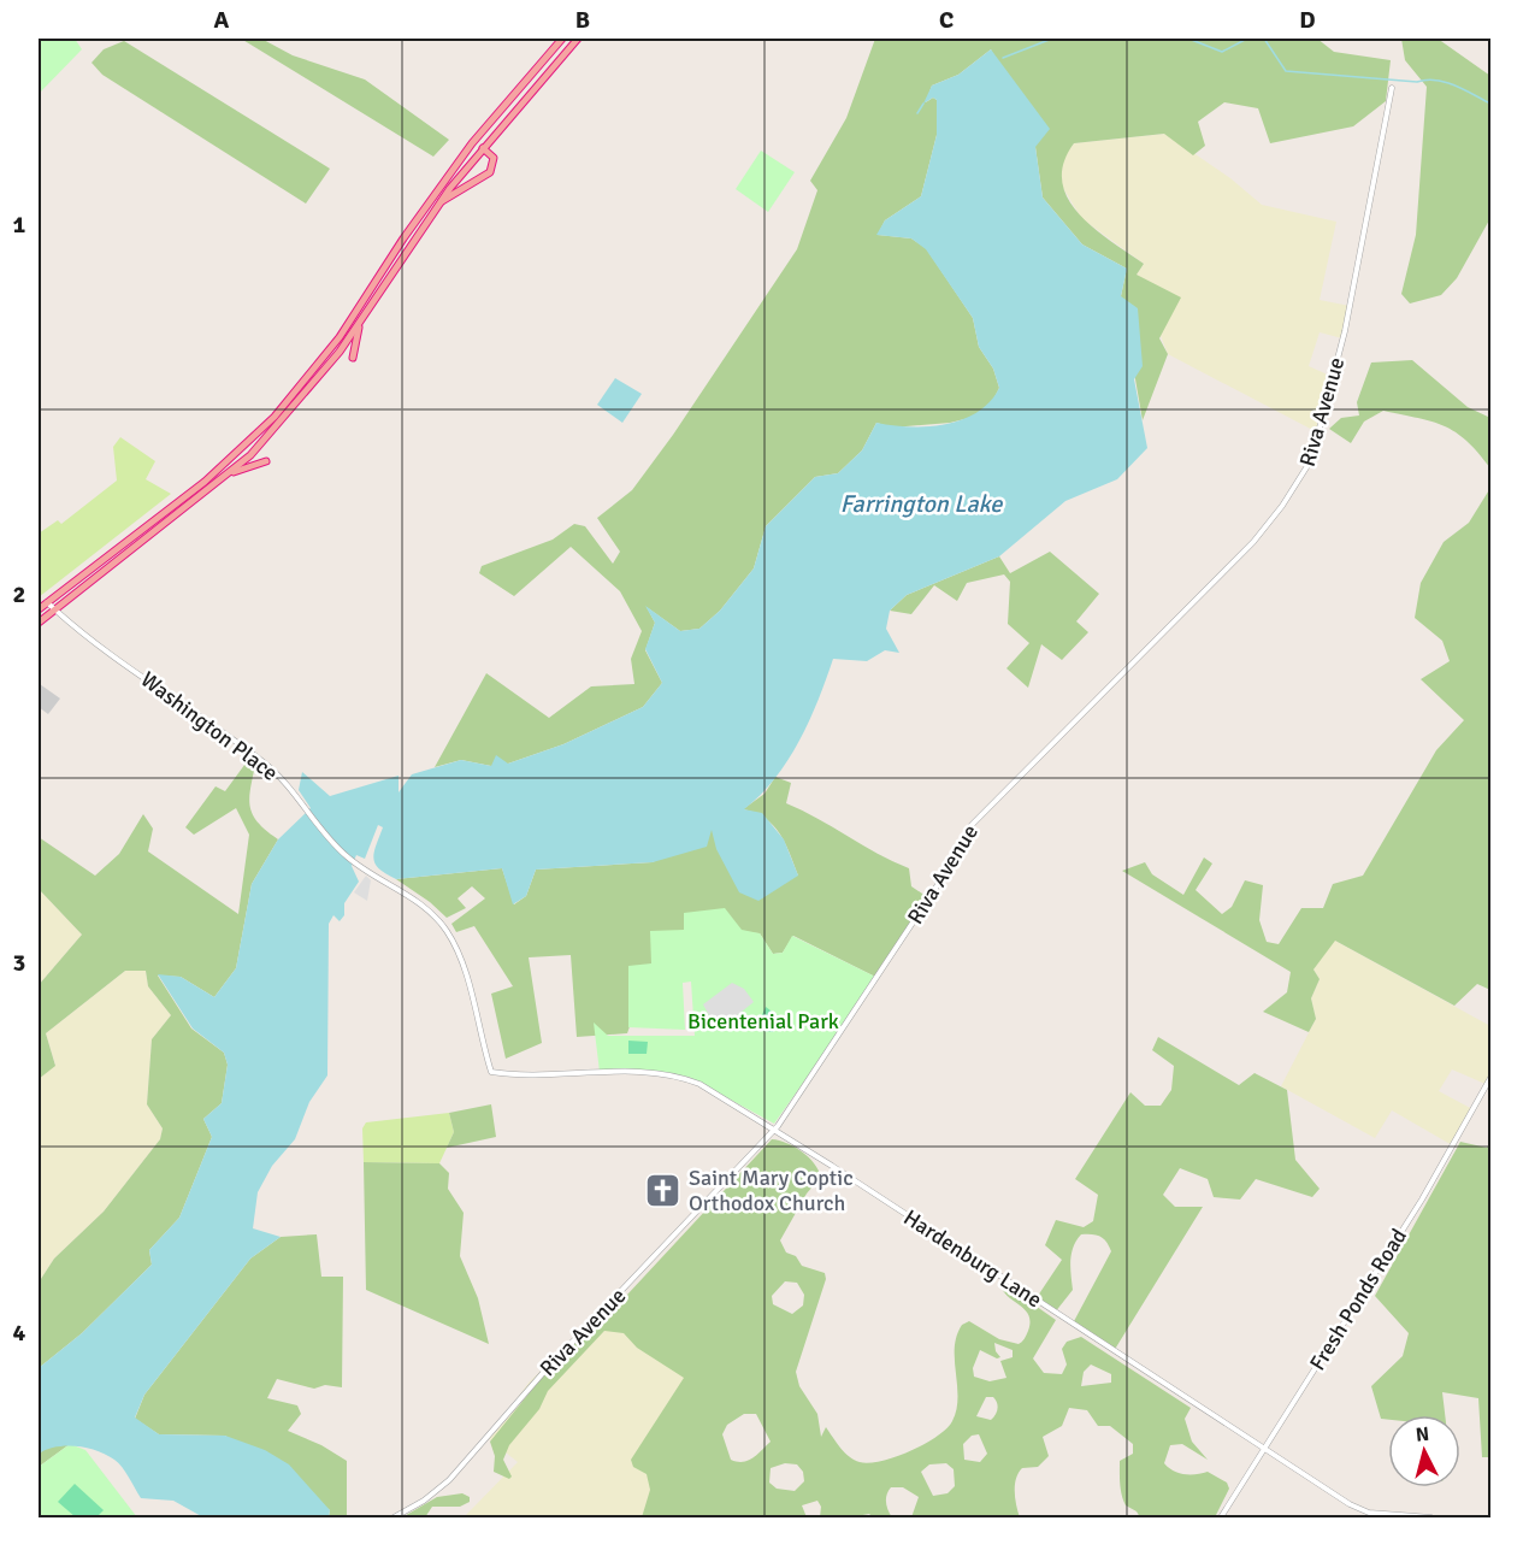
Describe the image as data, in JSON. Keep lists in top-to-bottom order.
{
  "streets": {
    "street": [
      "Riva Avenue",
      "Washington Place",
      "Hardenburg Lane",
      "Fresh Ponds Road"
    ]
  },
  "crossings": [
    ["Riva Avenue", "Hardenburg Lane"],
    ["Washington Place", "Hardenburg Lane"],
    ["Hardenburg Lane", "Fresh Ponds Road"]
  ],
  "water": ["Farrington Lake"],
  "parks": ["Bicentenial Park"],
  "places": {
    "church": ["Saint Mary Coptic Orthodox Church"]
  },
  "north": "top",
  "grid": {
    "columns": [
      "A",
      "B",
      "C",
      "D"
    ],
    "rows": [
      "1",
      "2",
      "3",
      "4"
    ]
  }
}
